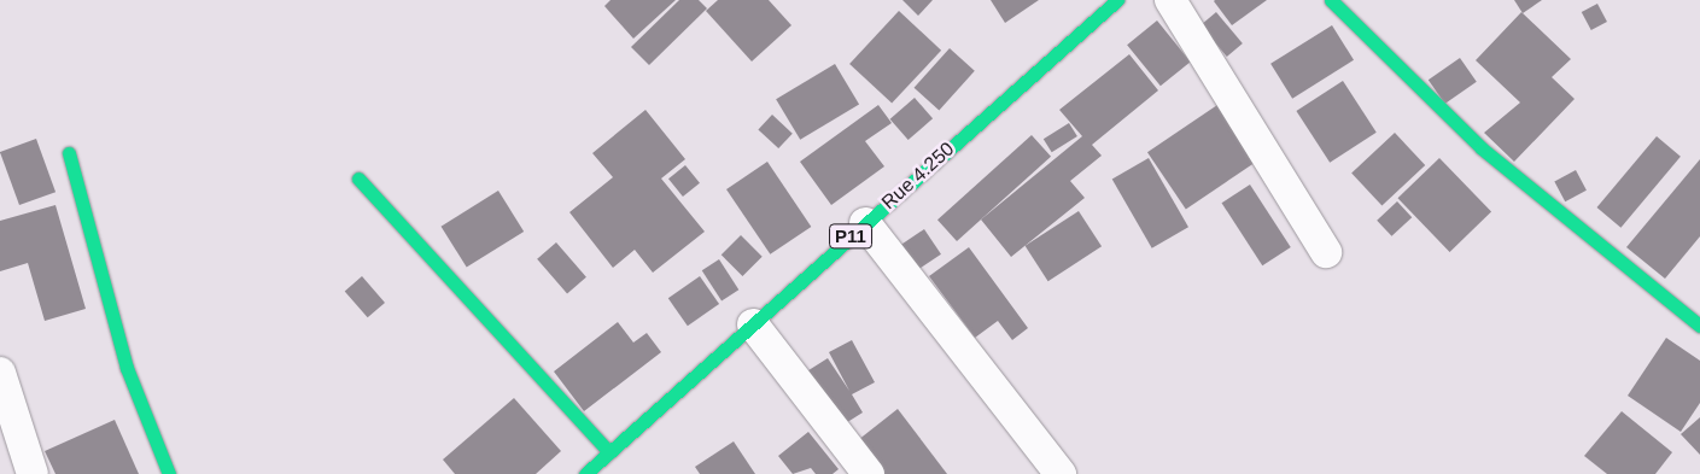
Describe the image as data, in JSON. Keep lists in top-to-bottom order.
{
  "streets": {
    "street": ["Rue 4.250", "P11"]
  }
}
